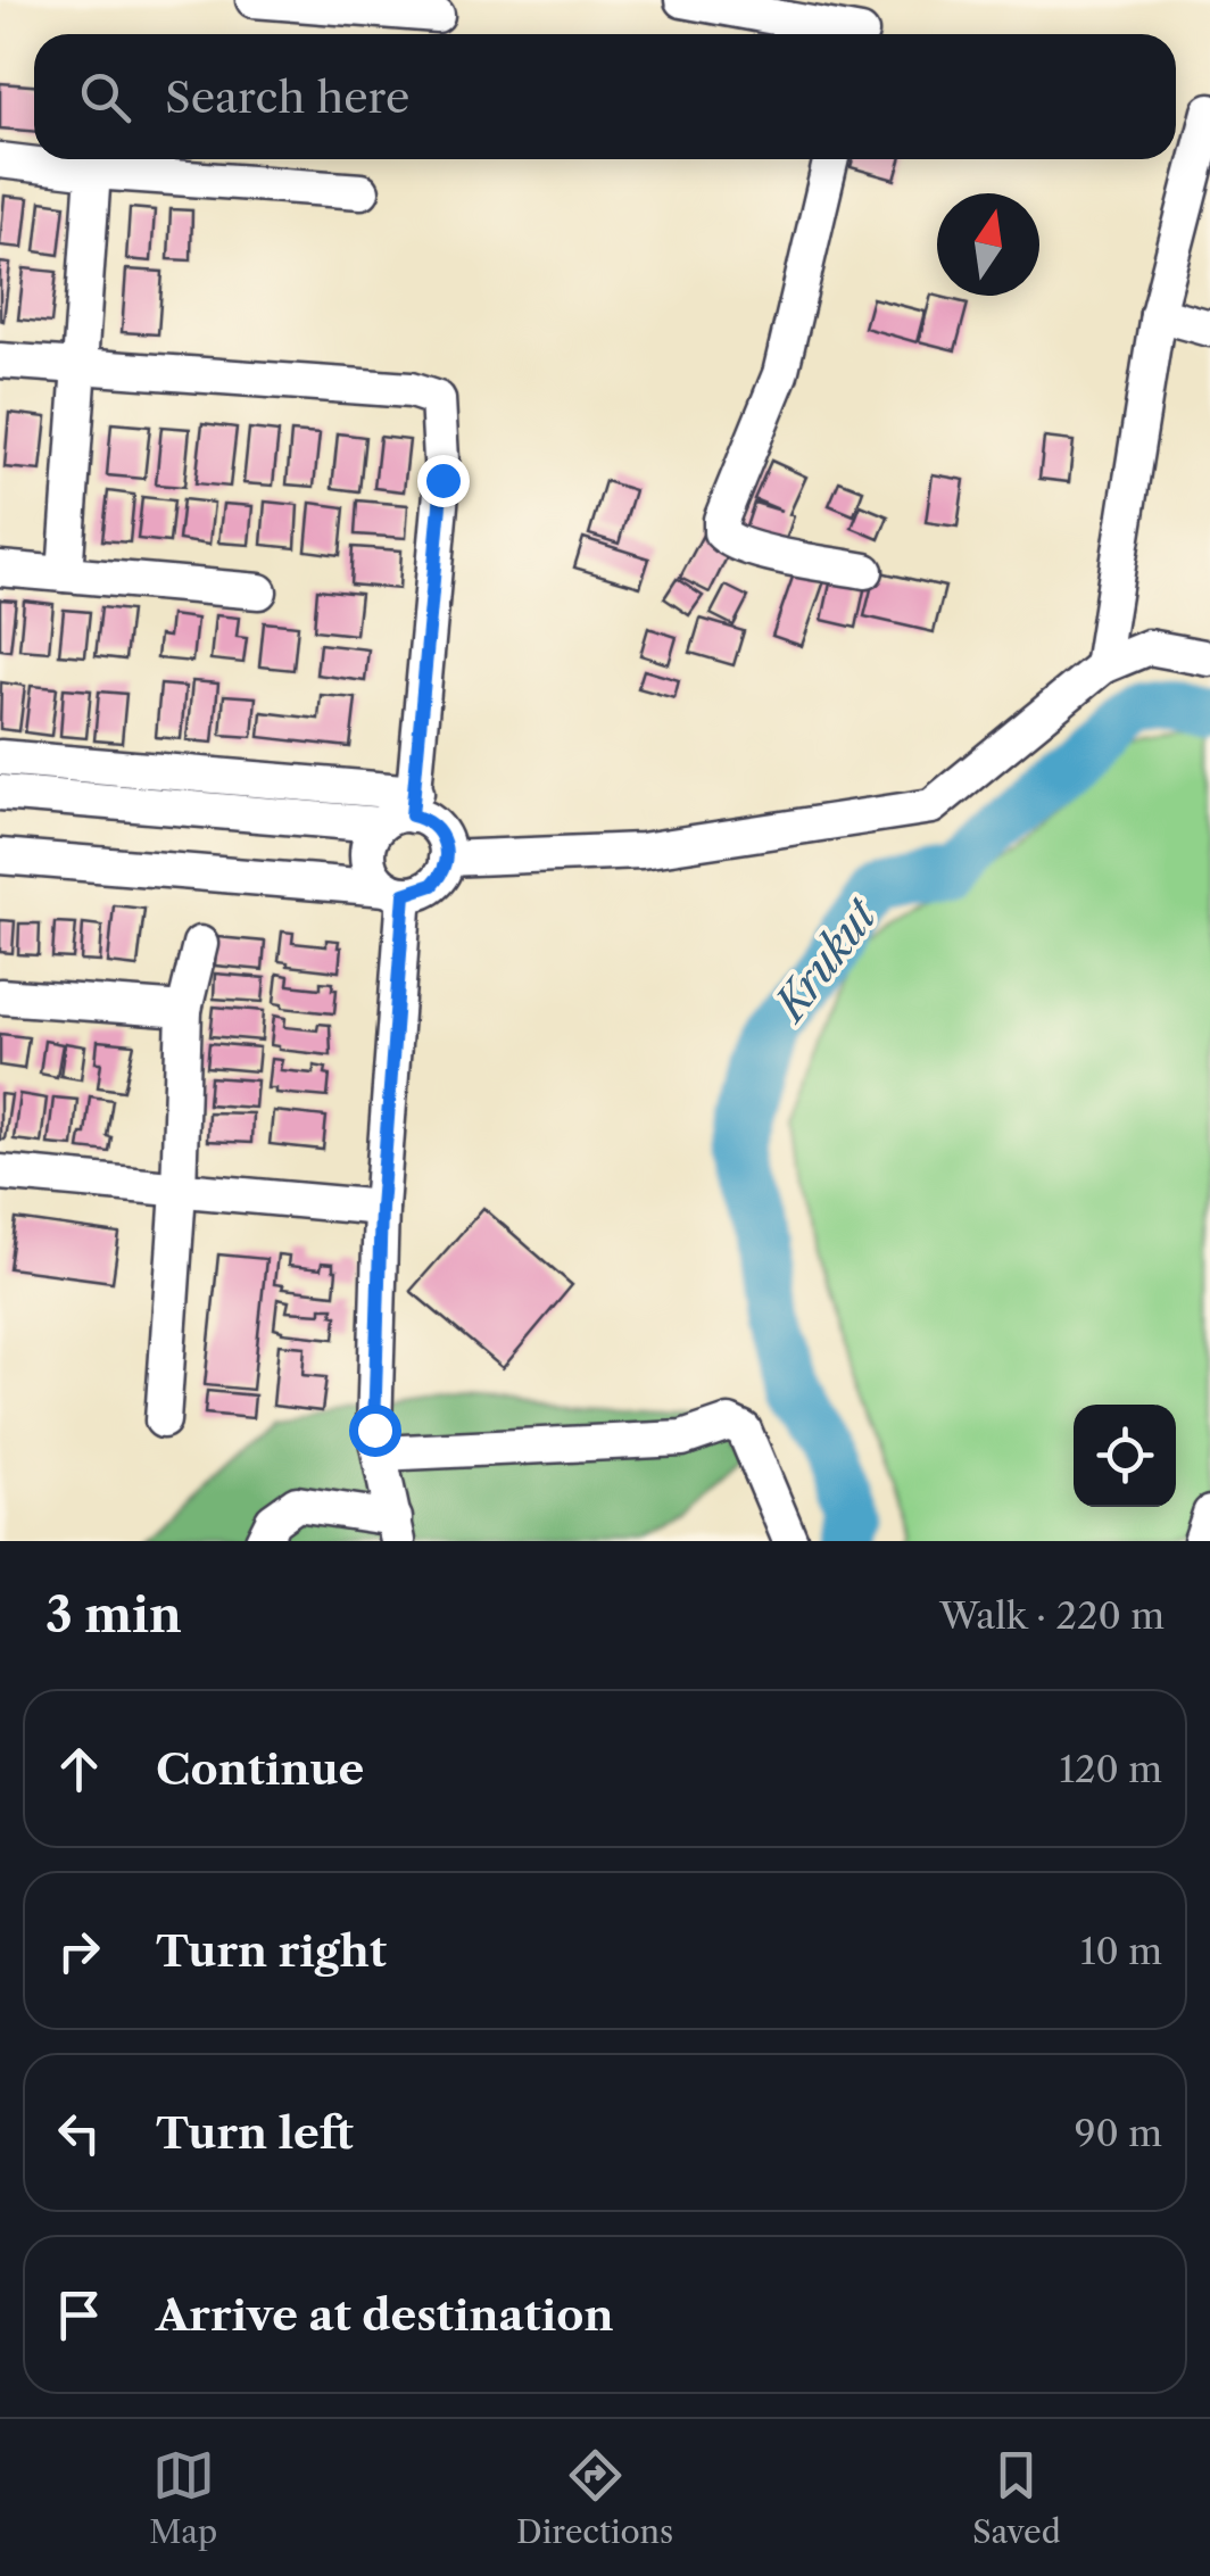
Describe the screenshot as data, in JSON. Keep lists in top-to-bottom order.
{
  "water": ["Krukut"],
  "north": "top",
  "page": {
    "search": "Search here",
    "heading": ["3 min", "Walk · 220 m"],
    "list": [
      ["Continue", "120 m"],
      ["Turn right", "10 m"],
      ["Turn left", "90 m"],
      "Arrive at destination"
    ],
    "nav": ["Map", "Directions", "Saved"]
  }
}
